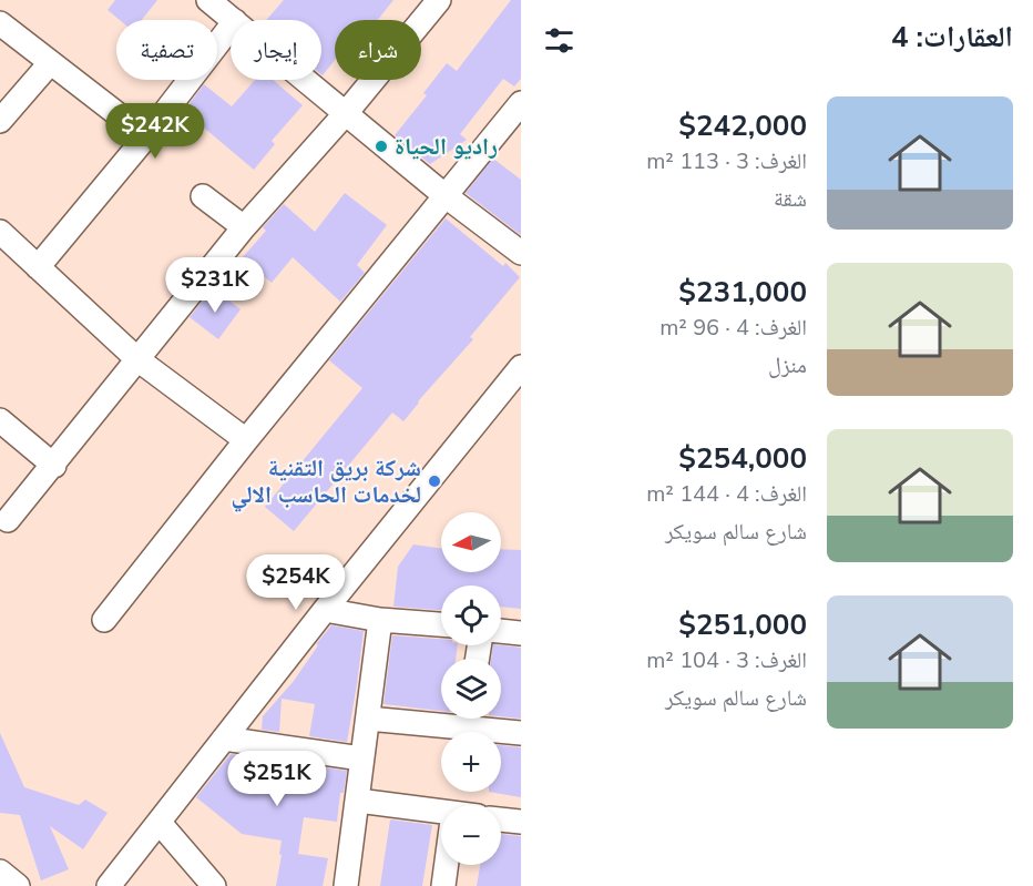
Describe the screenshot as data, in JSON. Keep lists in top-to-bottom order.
{
  "places": ["راديو الحياة", "شركة بريق التقنية لخدمات الحاسب الالي"],
  "north": "left",
  "page": {
    "heading": "العقارات: 4",
    "chip": ["شراء", "إيجار", "تصفية"],
    "list": [
      {
        "name": "$242,000",
        "note": "الغرف: 3 · 113 m² · شقة"
      },
      {
        "name": "$231,000",
        "note": "الغرف: 4 · 96 m² · منزل"
      },
      {
        "name": "$254,000",
        "note": "الغرف: 4 · 144 m² · شارع سالم سويكر"
      },
      {
        "name": "$251,000",
        "note": "الغرف: 3 · 104 m² · شارع سالم سويكر"
      }
    ],
    "price": [
      "$242K",
      "$231K",
      "$254K",
      "$251K"
    ],
    "map_buttons": ["+", "−"]
  }
}
